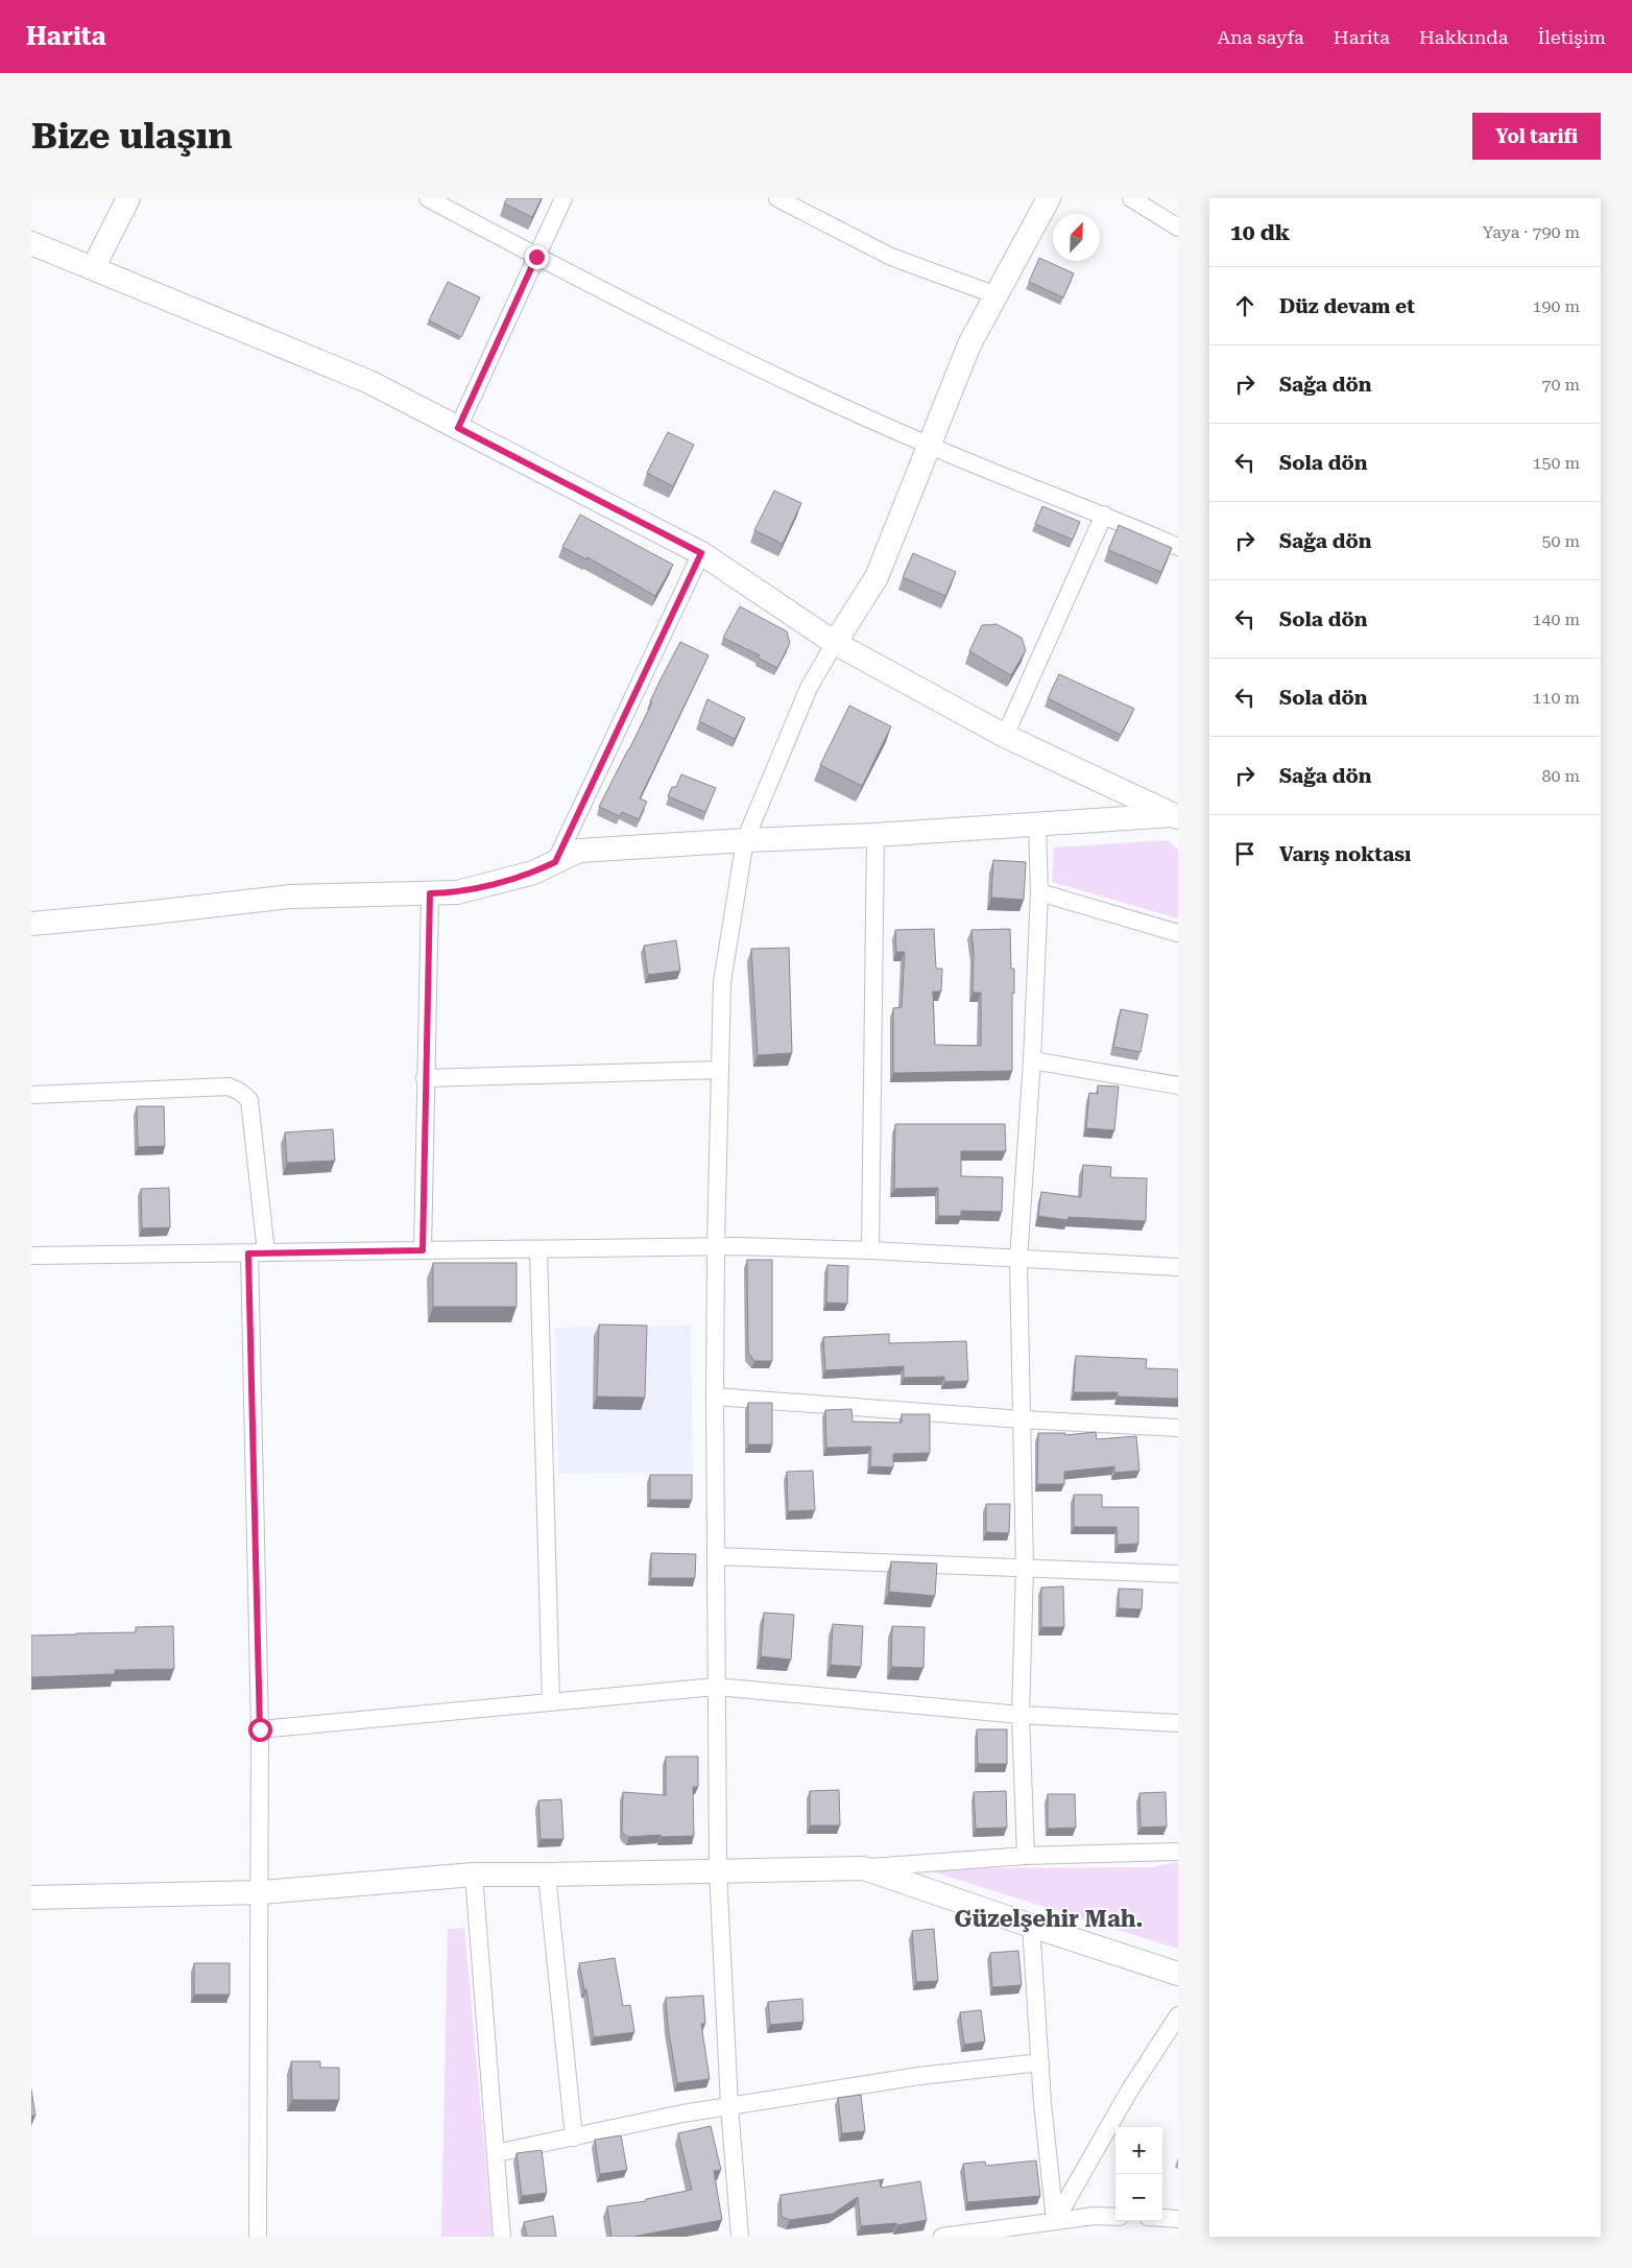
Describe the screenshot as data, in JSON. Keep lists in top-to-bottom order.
{
  "districts": ["Güzelşehir Mah."],
  "north": "top right",
  "page": {
    "header": "Harita",
    "nav": [
      "Ana sayfa",
      "Harita",
      "Hakkında",
      "İletişim"
    ],
    "buttons": "Yol tarifi",
    "title": "Bize ulaşın",
    "heading": ["10 dk", "Yaya · 790 m"],
    "list": [
      ["Düz devam et", "190 m"],
      ["Sağa dön", "70 m"],
      ["Sola dön", "150 m"],
      ["Sağa dön", "50 m"],
      ["Sola dön", "140 m"],
      ["Sola dön", "110 m"],
      ["Sağa dön", "80 m"],
      "Varış noktası"
    ],
    "map_buttons": ["+", "−"]
  }
}
